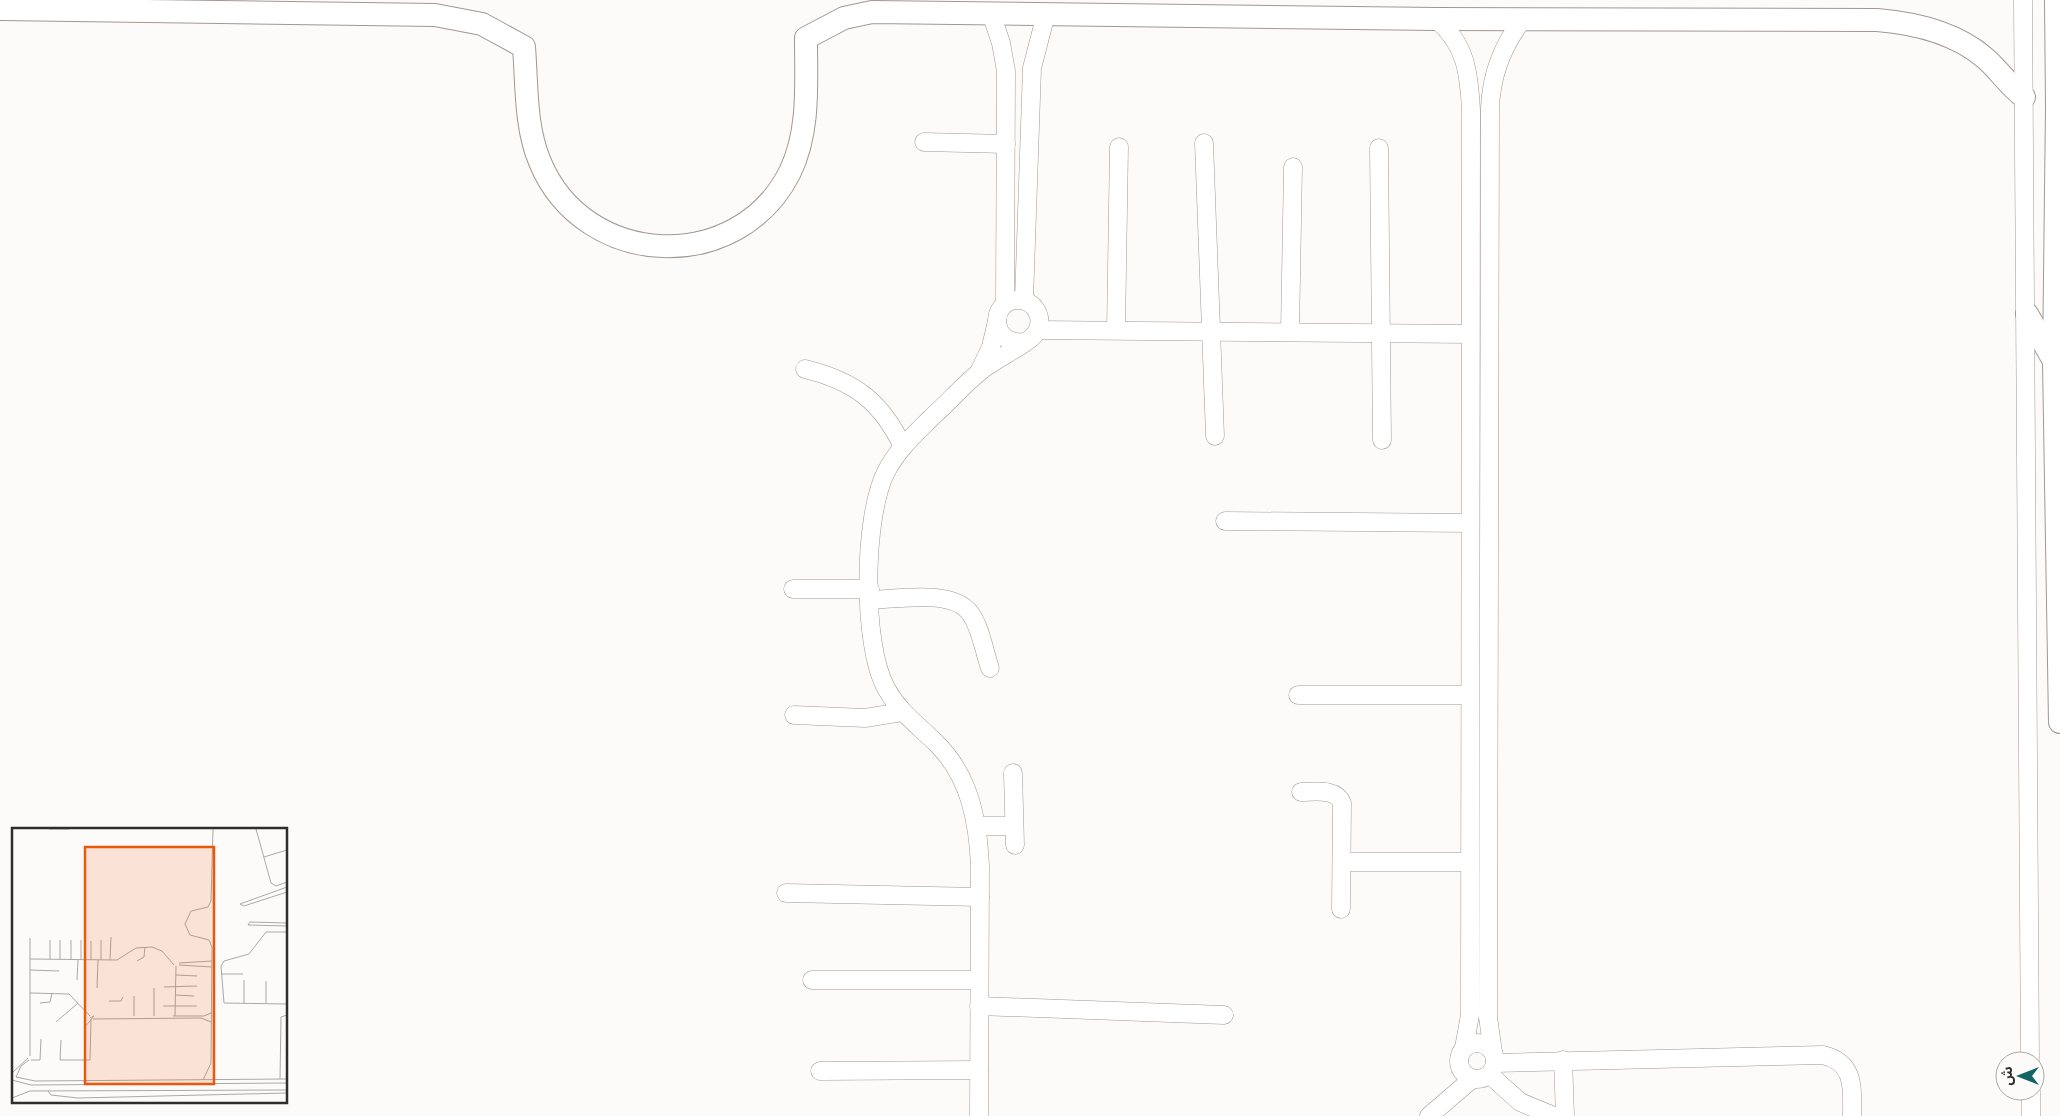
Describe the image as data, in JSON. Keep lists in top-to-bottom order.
{
  "north": "left"
}
